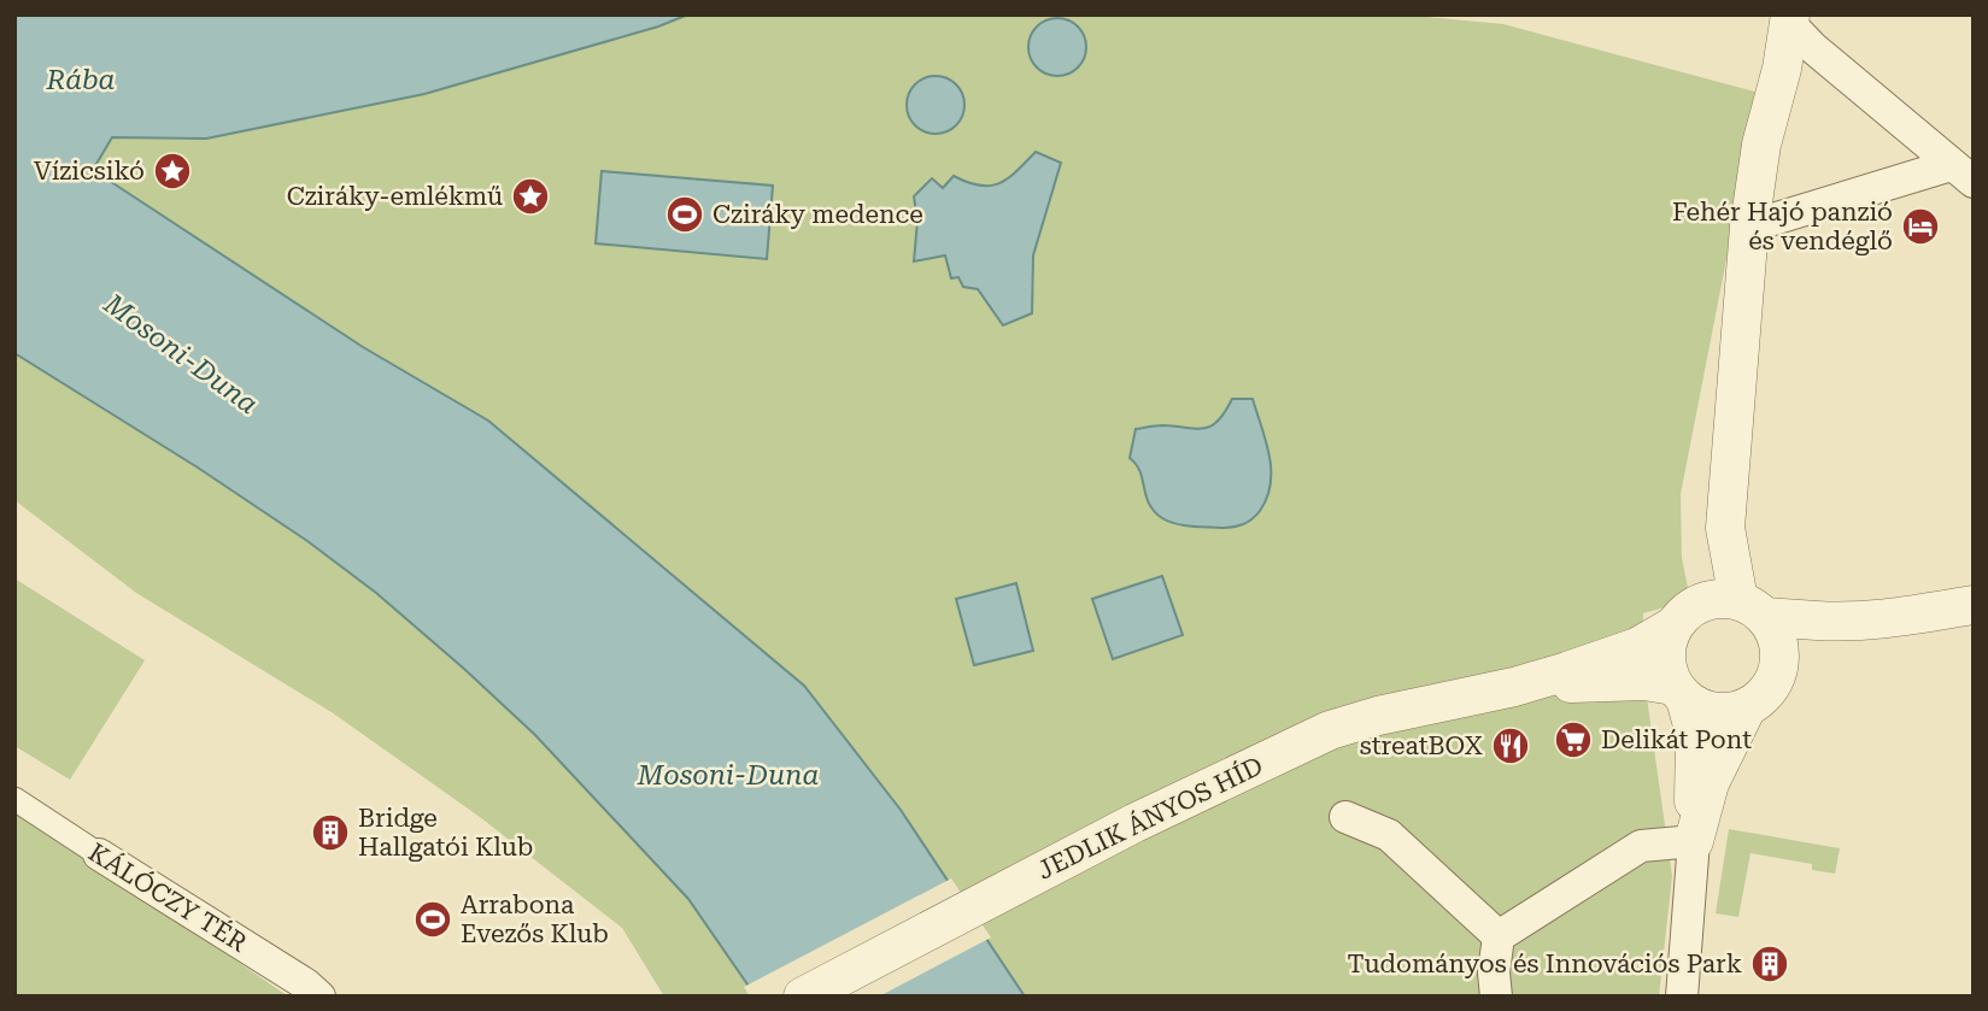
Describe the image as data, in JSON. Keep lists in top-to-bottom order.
{
  "streets": {
    "street": ["JEDLIK ÁNYOS HÍD", "KÁLÓCZY TÉR"]
  },
  "water": ["Rába", "Mosoni-Duna"],
  "places": {
    "place": ["Vízicsikó", "Cziráky-emlékmű"],
    "sports": ["Cziráky medence", "Arrabona Evezős Klub"],
    "hotel": ["Fehér Hajó panzió és vendéglő"],
    "supermarket": ["Delikát Pont"],
    "restaurant": ["streatBOX"],
    "building": ["Bridge Hallgatói Klub", "Tudományos és Innovációs Park"]
  }
}
